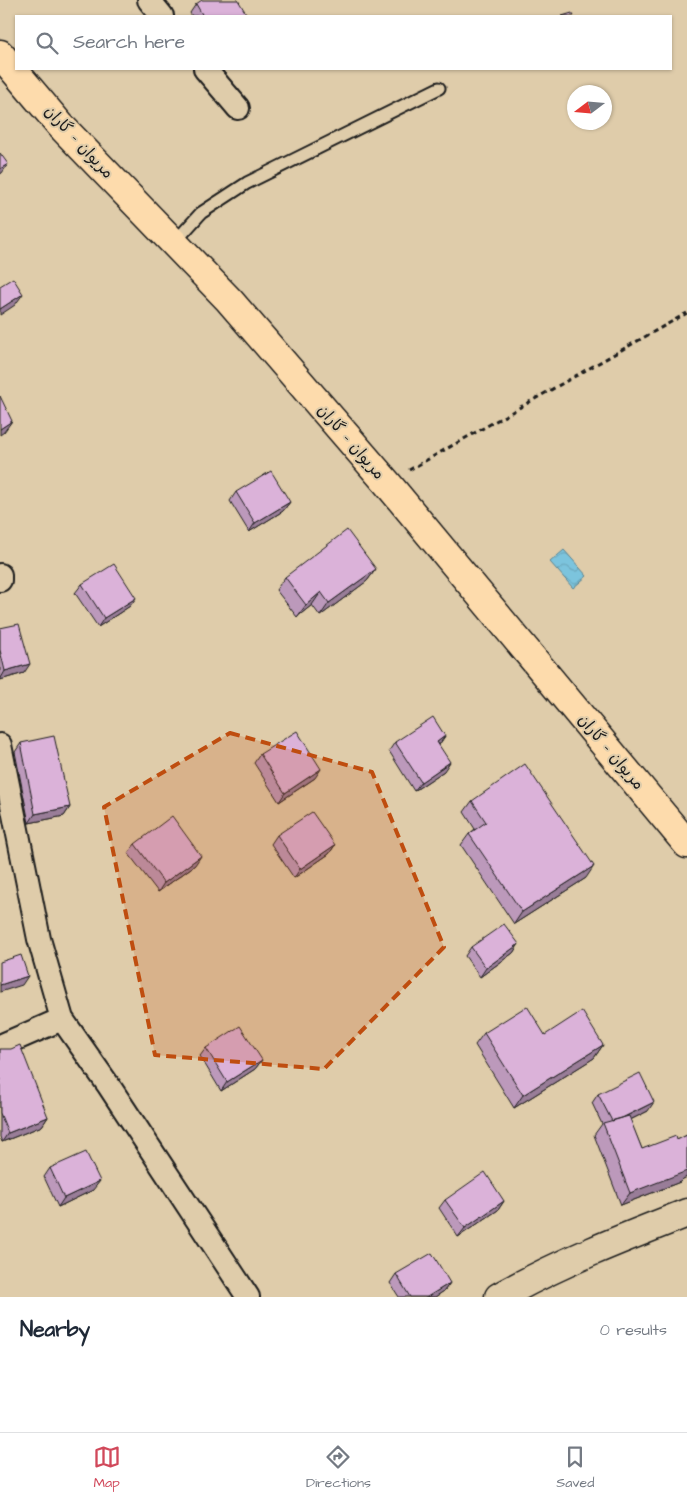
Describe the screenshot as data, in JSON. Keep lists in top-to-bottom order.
{
  "streets": {
    "main road": ["مریوان - گاران"]
  },
  "north": "left",
  "page": {
    "search": "Search here",
    "heading": ["Nearby", "0 results"],
    "nav": ["Map", "Directions", "Saved"]
  }
}
